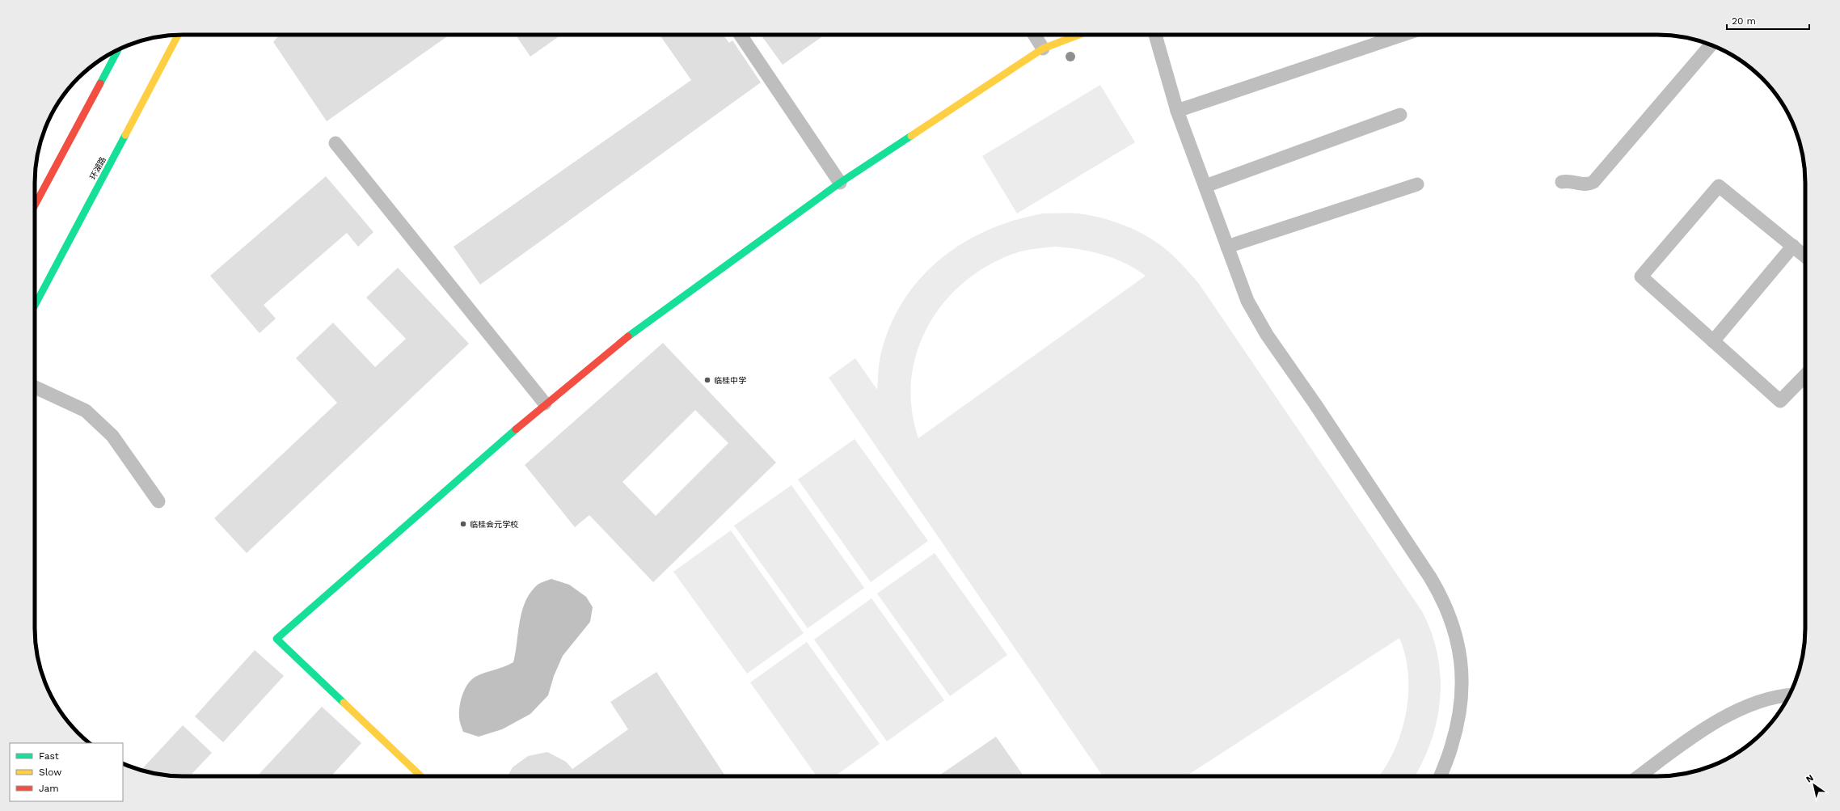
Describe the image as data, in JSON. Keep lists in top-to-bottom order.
{
  "streets": {
    "street": ["环湖路"]
  },
  "places": ["临桂中学", "临桂会元学校"],
  "legend": ["Fast", "Slow", "Jam"],
  "scale_bar": "20 m",
  "north": "top left"
}
